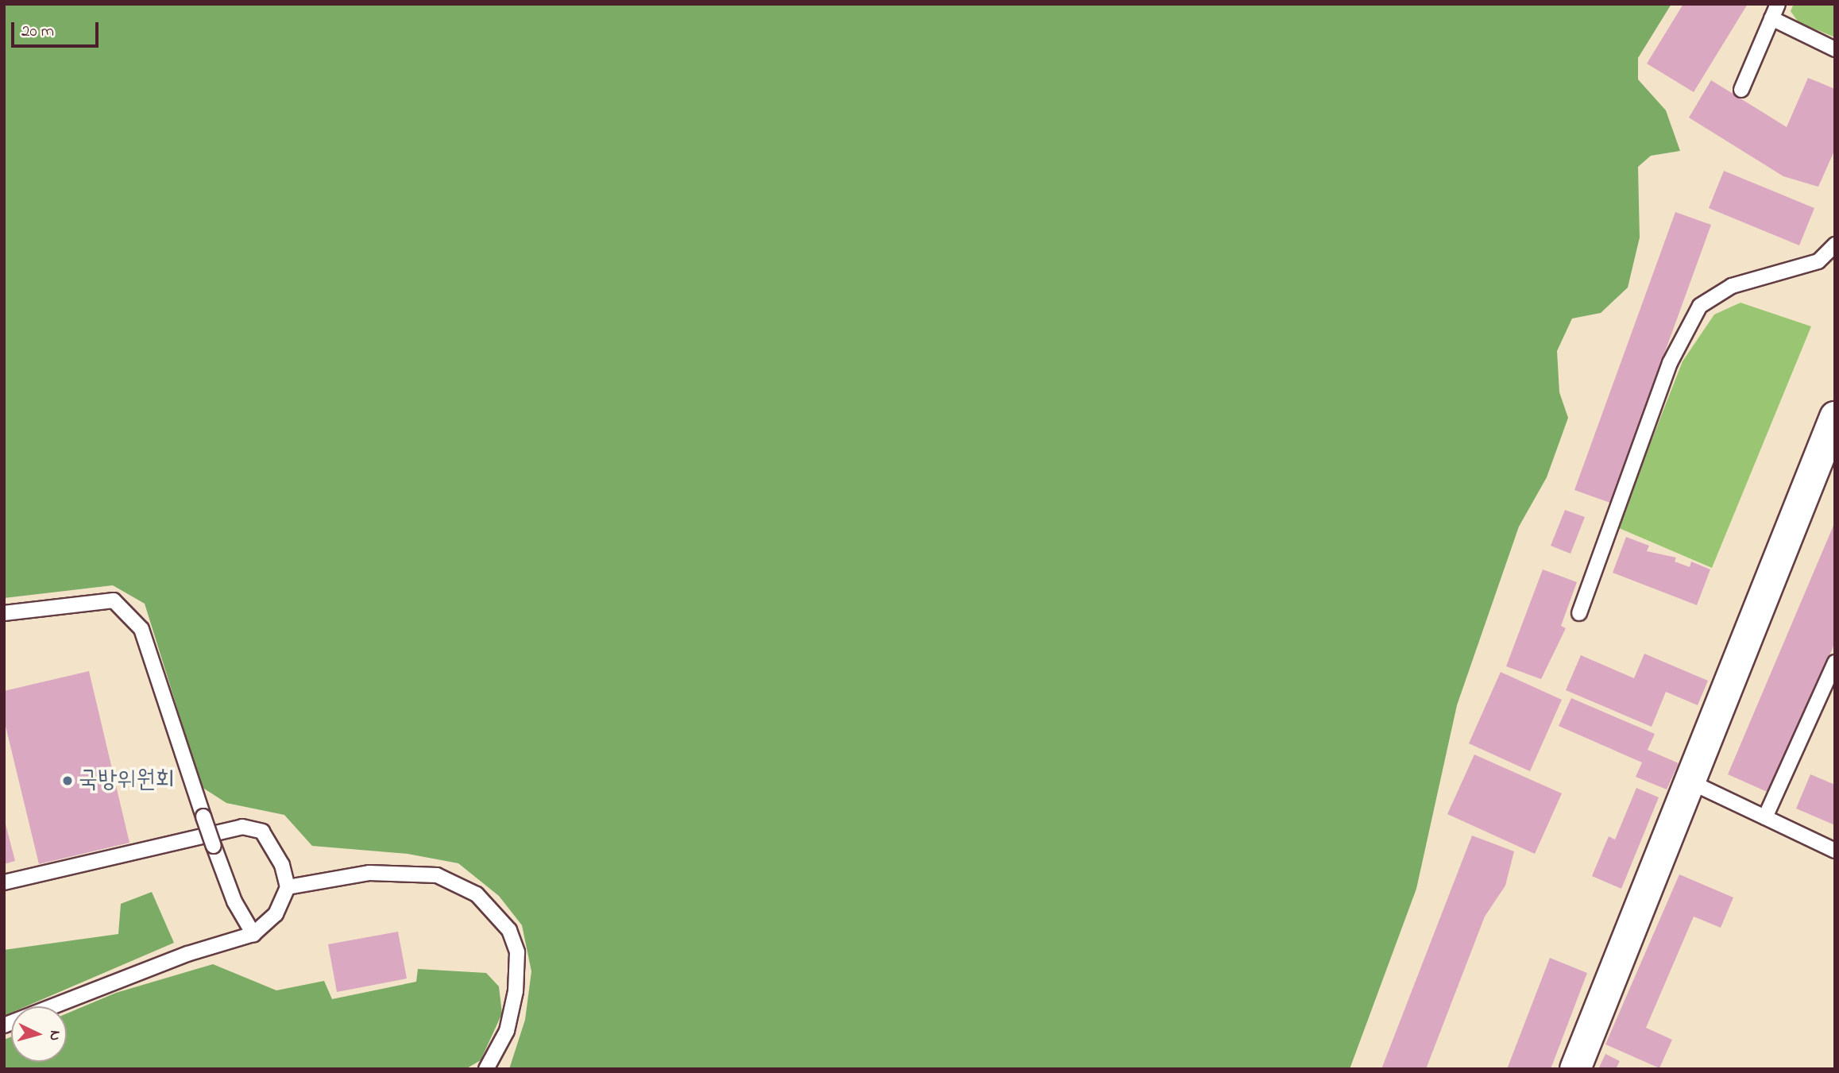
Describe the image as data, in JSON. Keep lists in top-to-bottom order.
{
  "places": ["국방위원회"],
  "scale_bar": "20 m",
  "north": "right"
}
